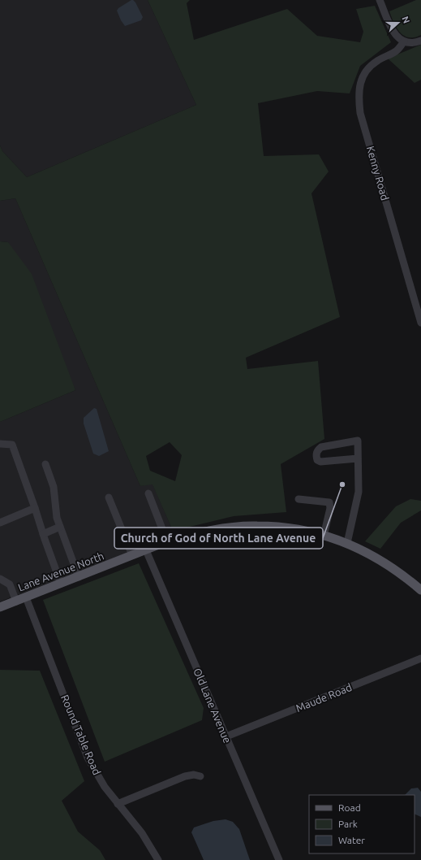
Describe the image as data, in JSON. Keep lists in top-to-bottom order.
{
  "streets": {
    "main road": ["Lane Avenue North"],
    "street": [
      "Kenny Road",
      "Maude Road",
      "Old Lane Avenue",
      "Round Table Road"
    ]
  },
  "crossings": [
    ["Lane Avenue North", "Old Lane Avenue"],
    ["Lane Avenue North", "Round Table Road"],
    ["Maude Road", "Old Lane Avenue"]
  ],
  "places": ["Church of God of North Lane Avenue"],
  "legend": ["Road", "Park", "Water"],
  "north": "right"
}
